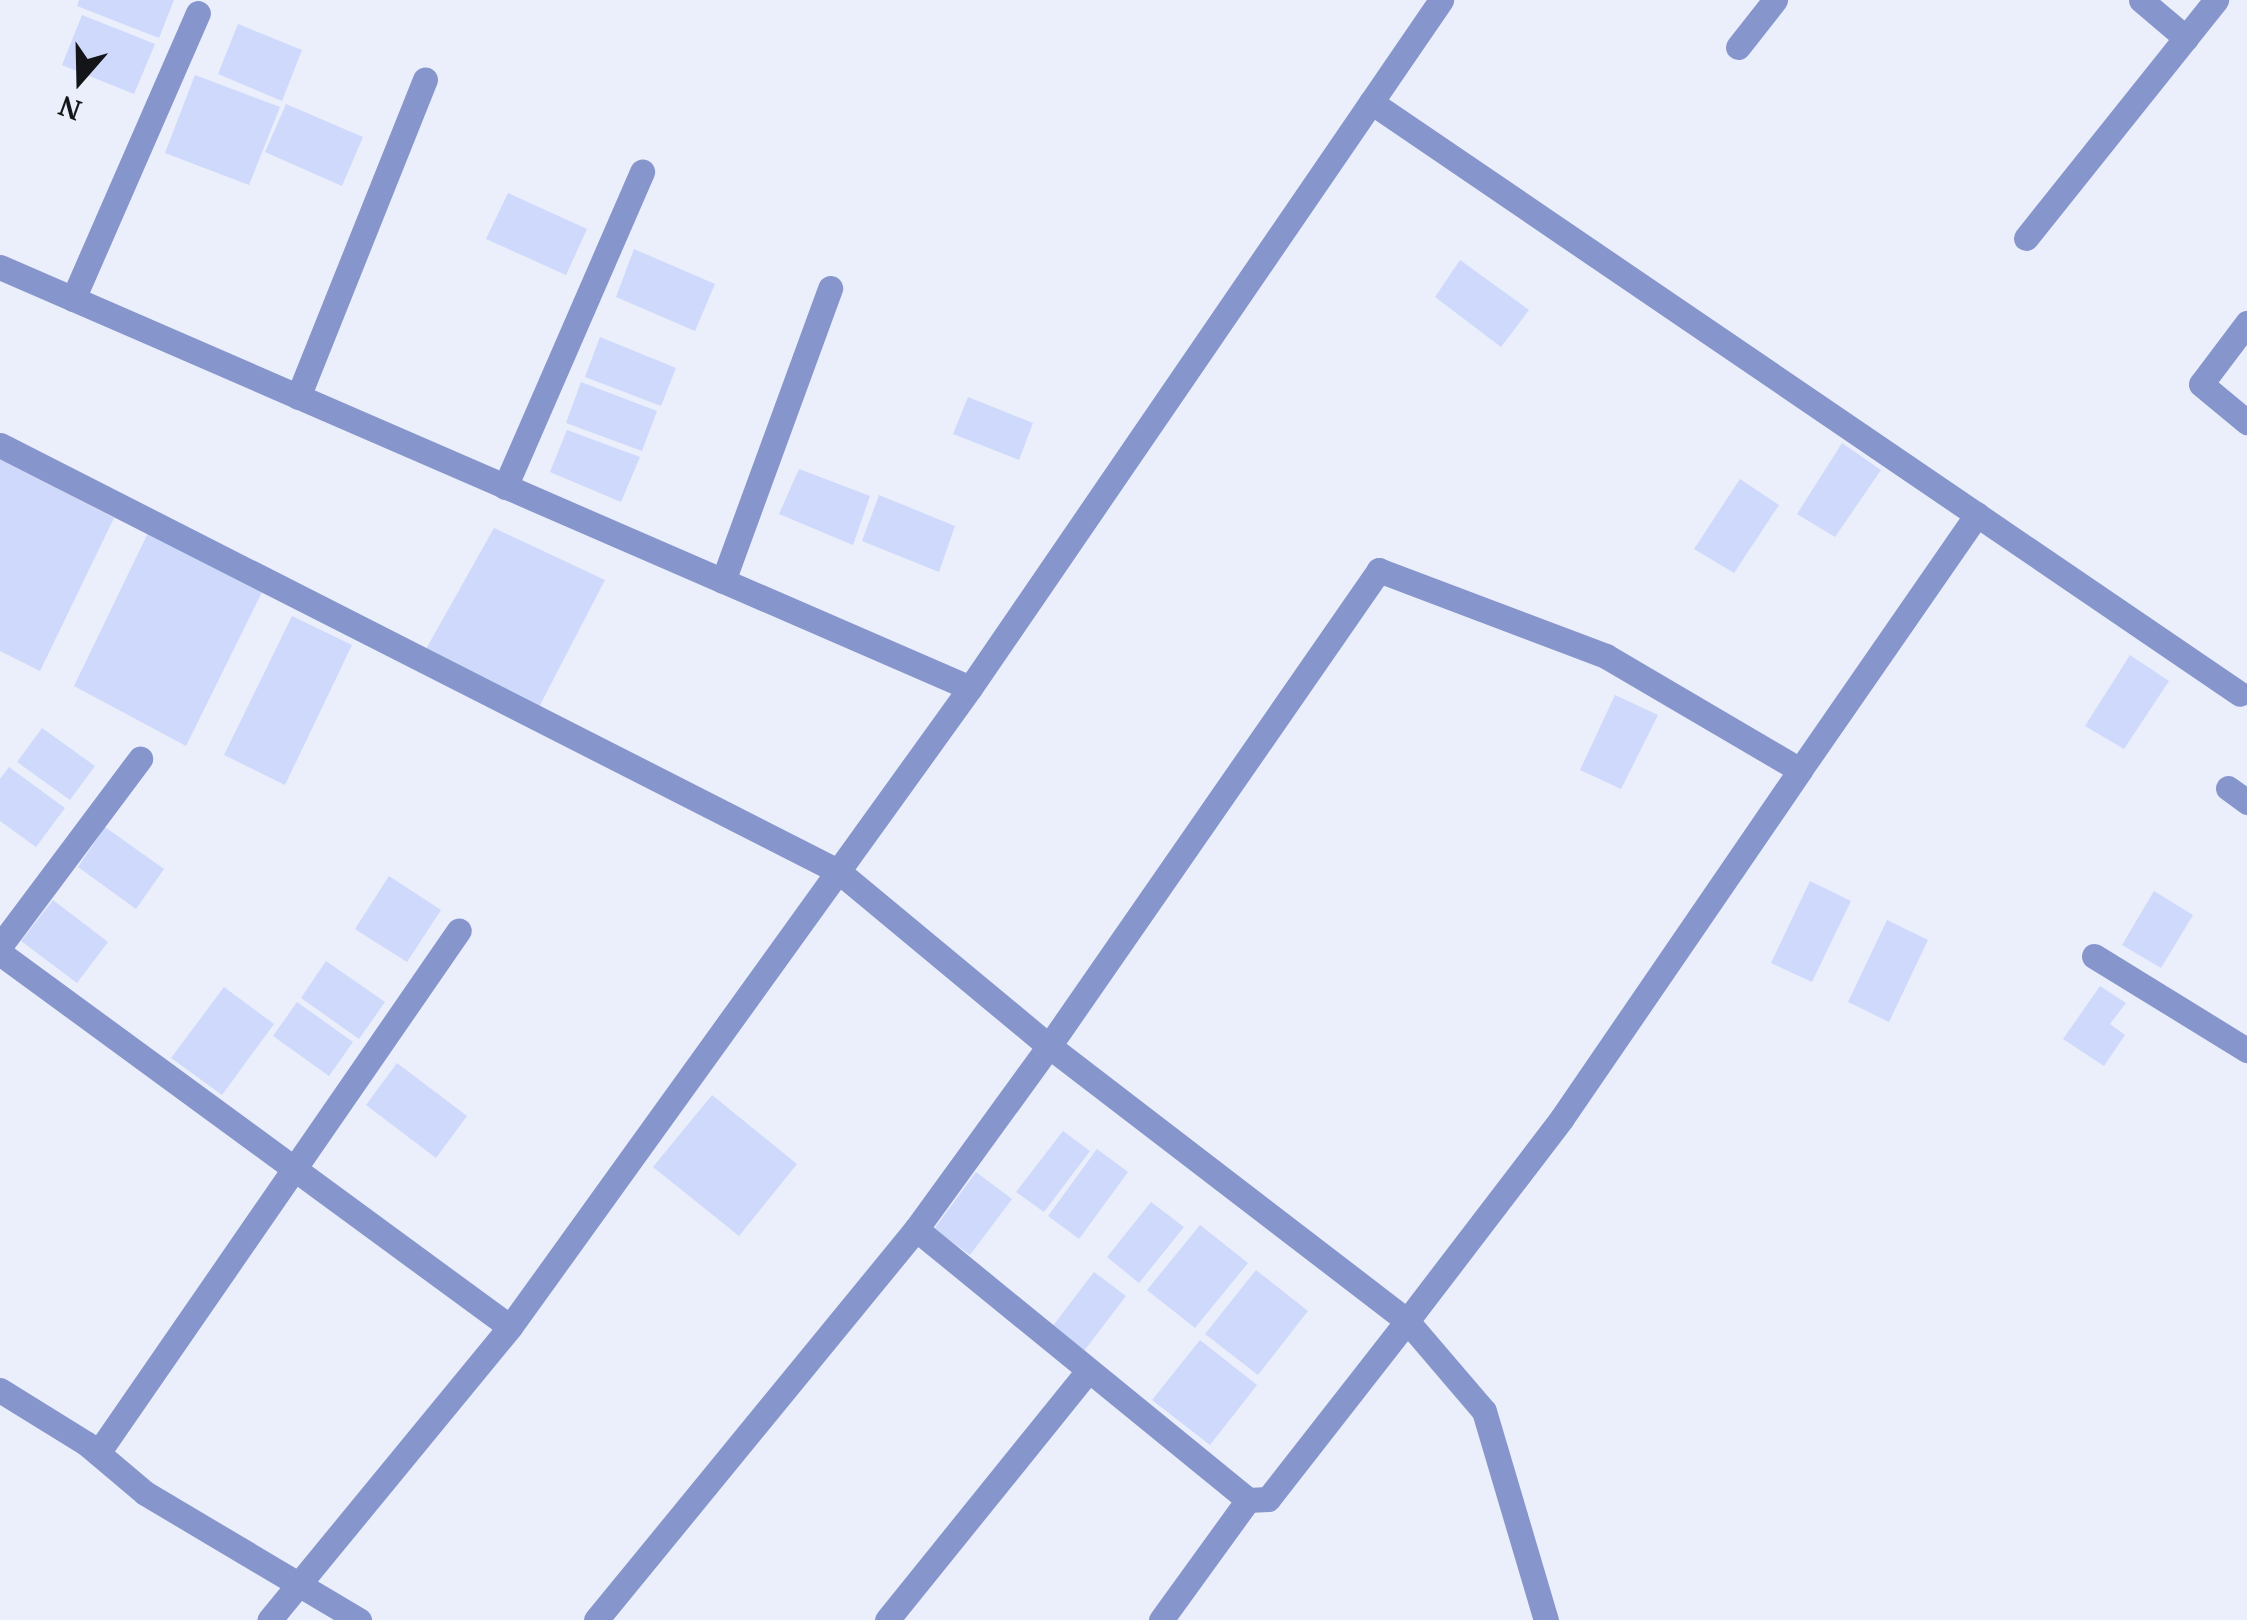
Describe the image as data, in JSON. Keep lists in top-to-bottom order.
{
  "north": "bottom"
}
